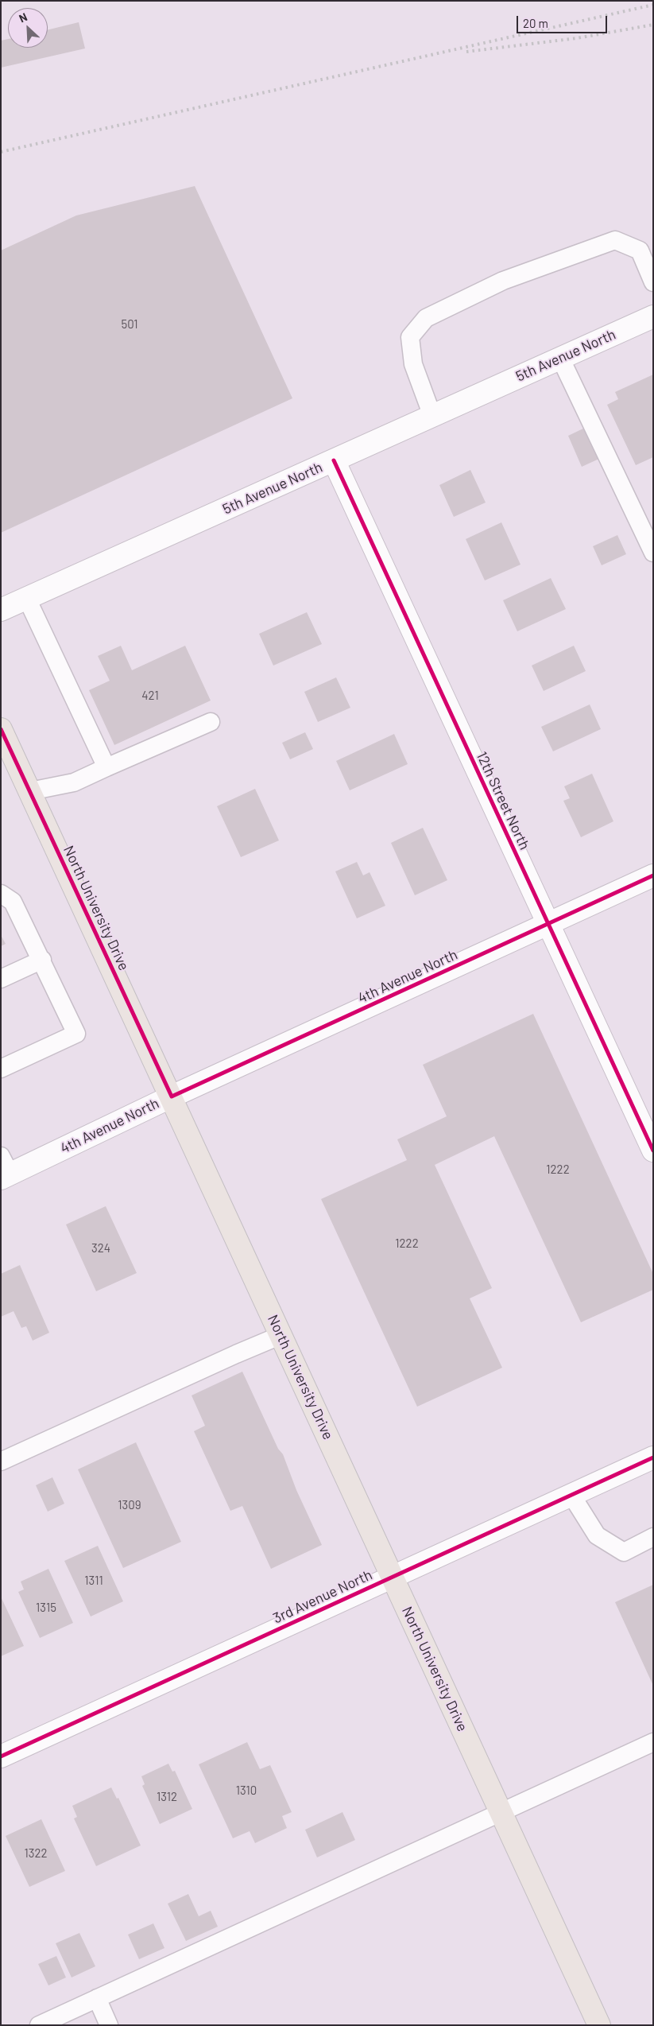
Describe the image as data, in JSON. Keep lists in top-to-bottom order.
{
  "streets": {
    "main road": ["North University Drive"],
    "street": [
      "5th Avenue North",
      "12th Street North",
      "4th Avenue North",
      "3rd Avenue North"
    ]
  },
  "crossings": [
    ["5th Avenue North", "12th Street North"],
    ["12th Street North", "4th Avenue North"],
    ["North University Drive", "4th Avenue North"],
    ["North University Drive", "3rd Avenue North"]
  ],
  "house_numbers": [
    "501",
    "421",
    "1222",
    "1222",
    "324",
    "1309",
    "1311",
    "1315",
    "1310",
    "1312",
    "1322"
  ],
  "scale_bar": "20 m",
  "north": "top left"
}
